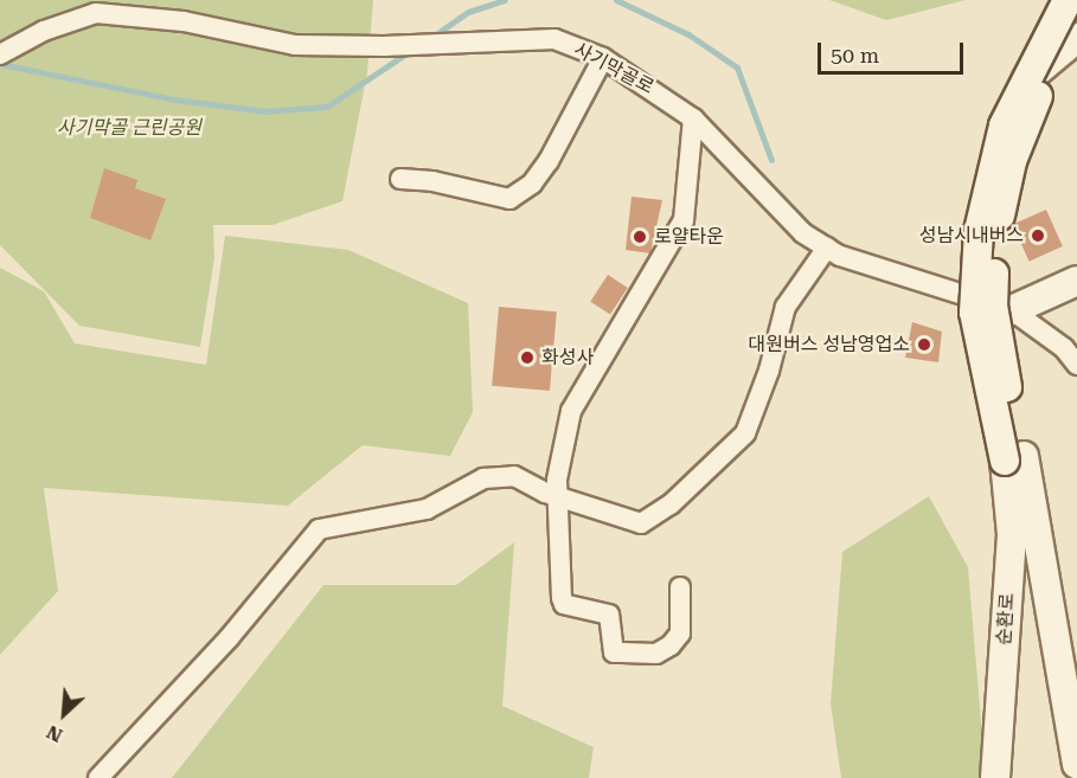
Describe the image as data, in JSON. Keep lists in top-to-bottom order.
{
  "streets": {
    "main road": ["순환로"],
    "street": ["사기막골로"]
  },
  "parks": ["사기막골 근린공원"],
  "places": [
    "성남시내버스",
    "로얄타운",
    "대원버스 성남영업소",
    "화성사"
  ],
  "scale_bar": "50 m",
  "north": "bottom left"
}
